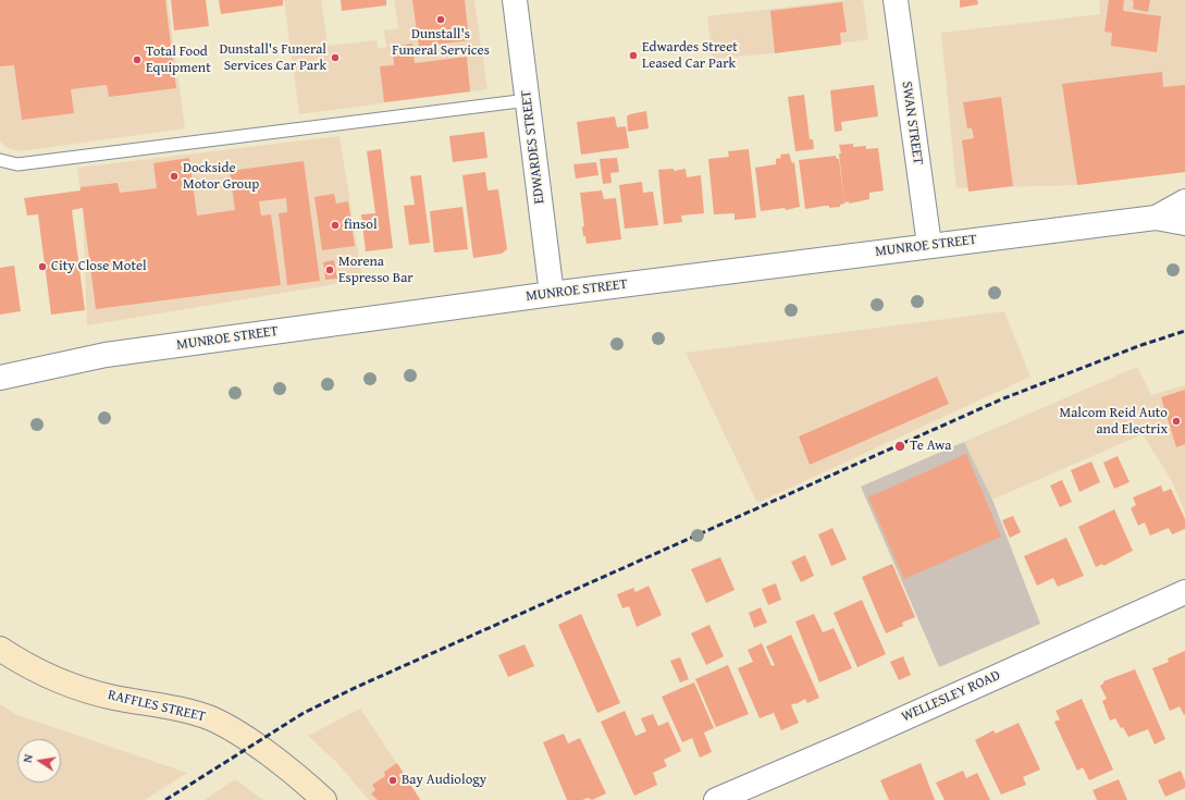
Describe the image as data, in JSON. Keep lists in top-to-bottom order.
{
  "streets": {
    "main road": ["RAFFLES STREET"],
    "street": [
      "SWAN STREET",
      "EDWARDES STREET",
      "MUNROE STREET",
      "WELLESLEY ROAD"
    ]
  },
  "crossings": [
    ["SWAN STREET", "MUNROE STREET"],
    ["EDWARDES STREET", "MUNROE STREET"]
  ],
  "places": [
    "Dunstall's Funeral Services",
    "Edwardes Street Leased Car Park",
    "Dunstall's Funeral Services Car Park",
    "Total Food Equipment",
    "Dockside Motor Group",
    "finsol",
    "City Close Motel",
    "Morena Espresso Bar",
    "Malcom Reid Auto and Electrix",
    "Te Awa",
    "Bay Audiology"
  ],
  "north": "left"
}
